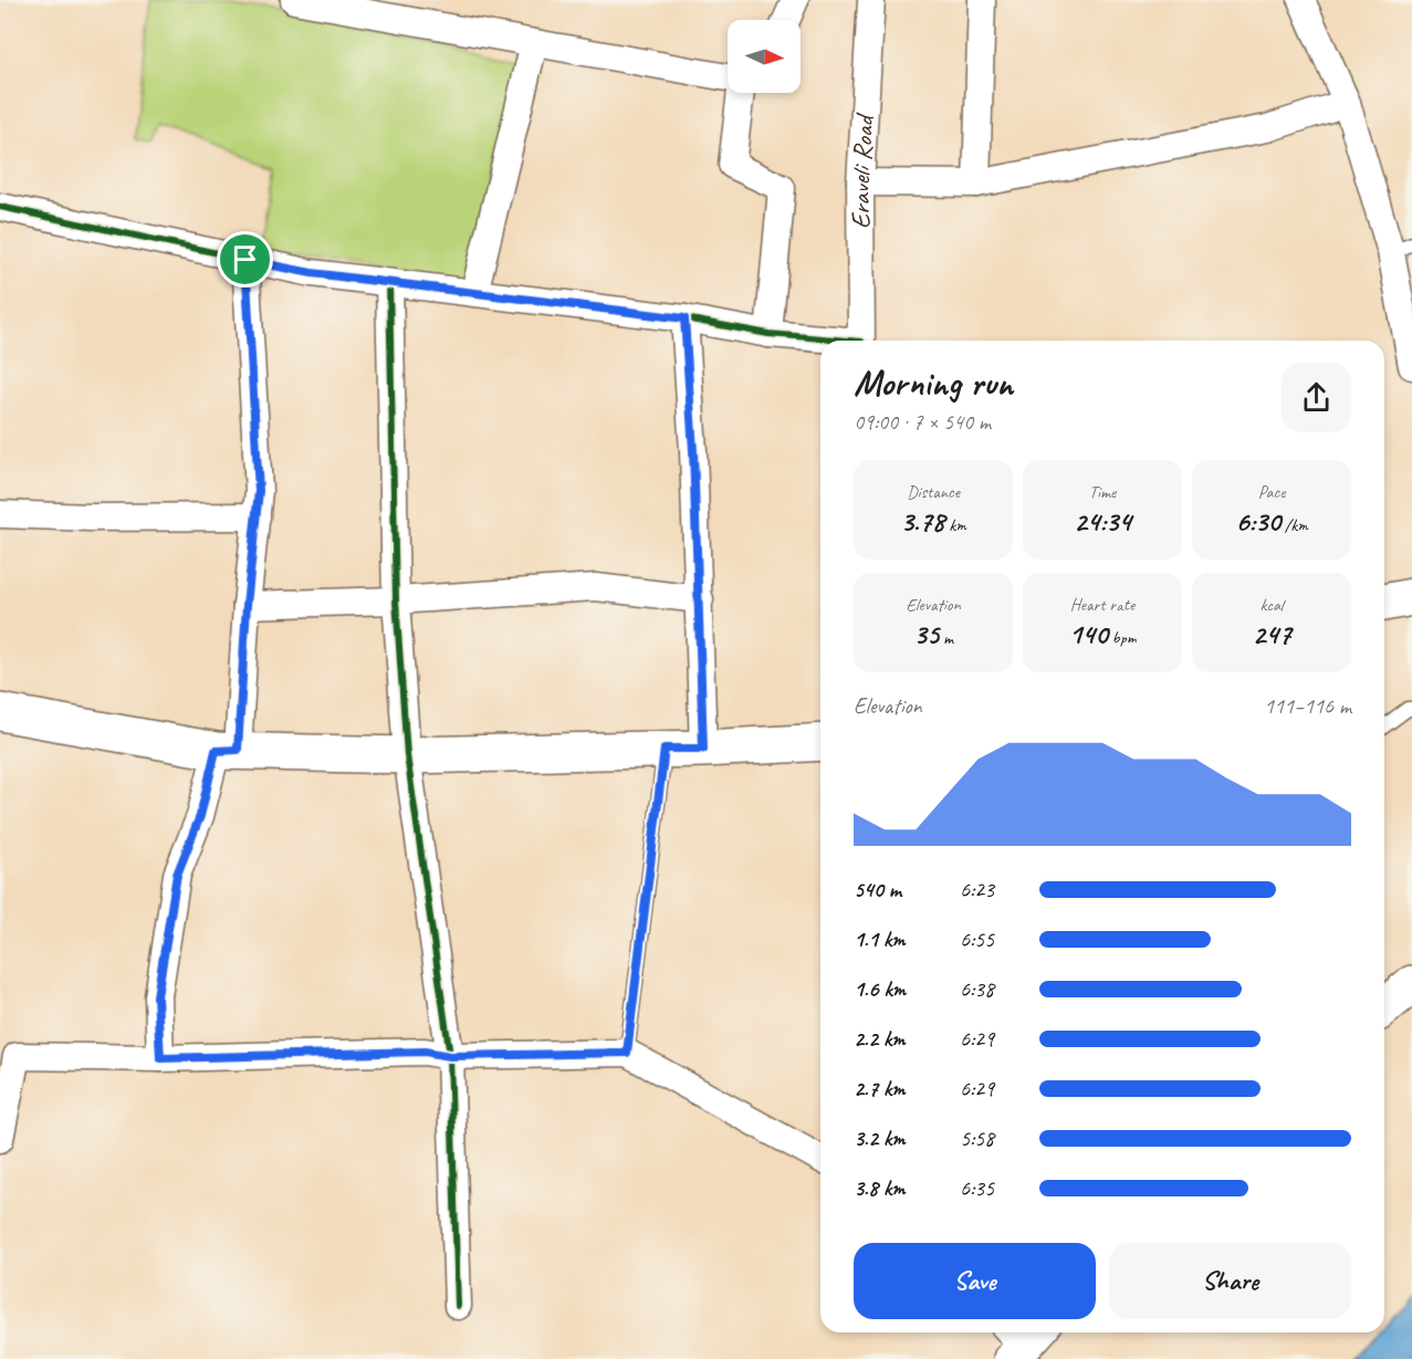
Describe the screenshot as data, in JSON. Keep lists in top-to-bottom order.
{
  "streets": {
    "street": ["Eraveli Road"]
  },
  "north": "right",
  "page": {
    "heading": ["Morning run", "09:00 · 7 × 540 m"],
    "stats": [
      ["Distance", "3.78 km"],
      ["Time", "24:34"],
      ["Pace", "6:30 /km"],
      ["Elevation", "35 m"],
      ["Heart rate", "140 bpm"],
      ["kcal", "247"]
    ],
    "chart": ["Elevation", "111–116 m"],
    "list": [
      {
        "name": "540 m",
        "note": "6:23"
      },
      {
        "name": "1.1 km",
        "note": "6:55"
      },
      {
        "name": "1.6 km",
        "note": "6:38"
      },
      {
        "name": "2.2 km",
        "note": "6:29"
      },
      {
        "name": "2.7 km",
        "note": "6:29"
      },
      {
        "name": "3.2 km",
        "note": "5:58"
      },
      {
        "name": "3.8 km",
        "note": "6:35"
      }
    ],
    "buttons": ["Save", "Share"]
  }
}
